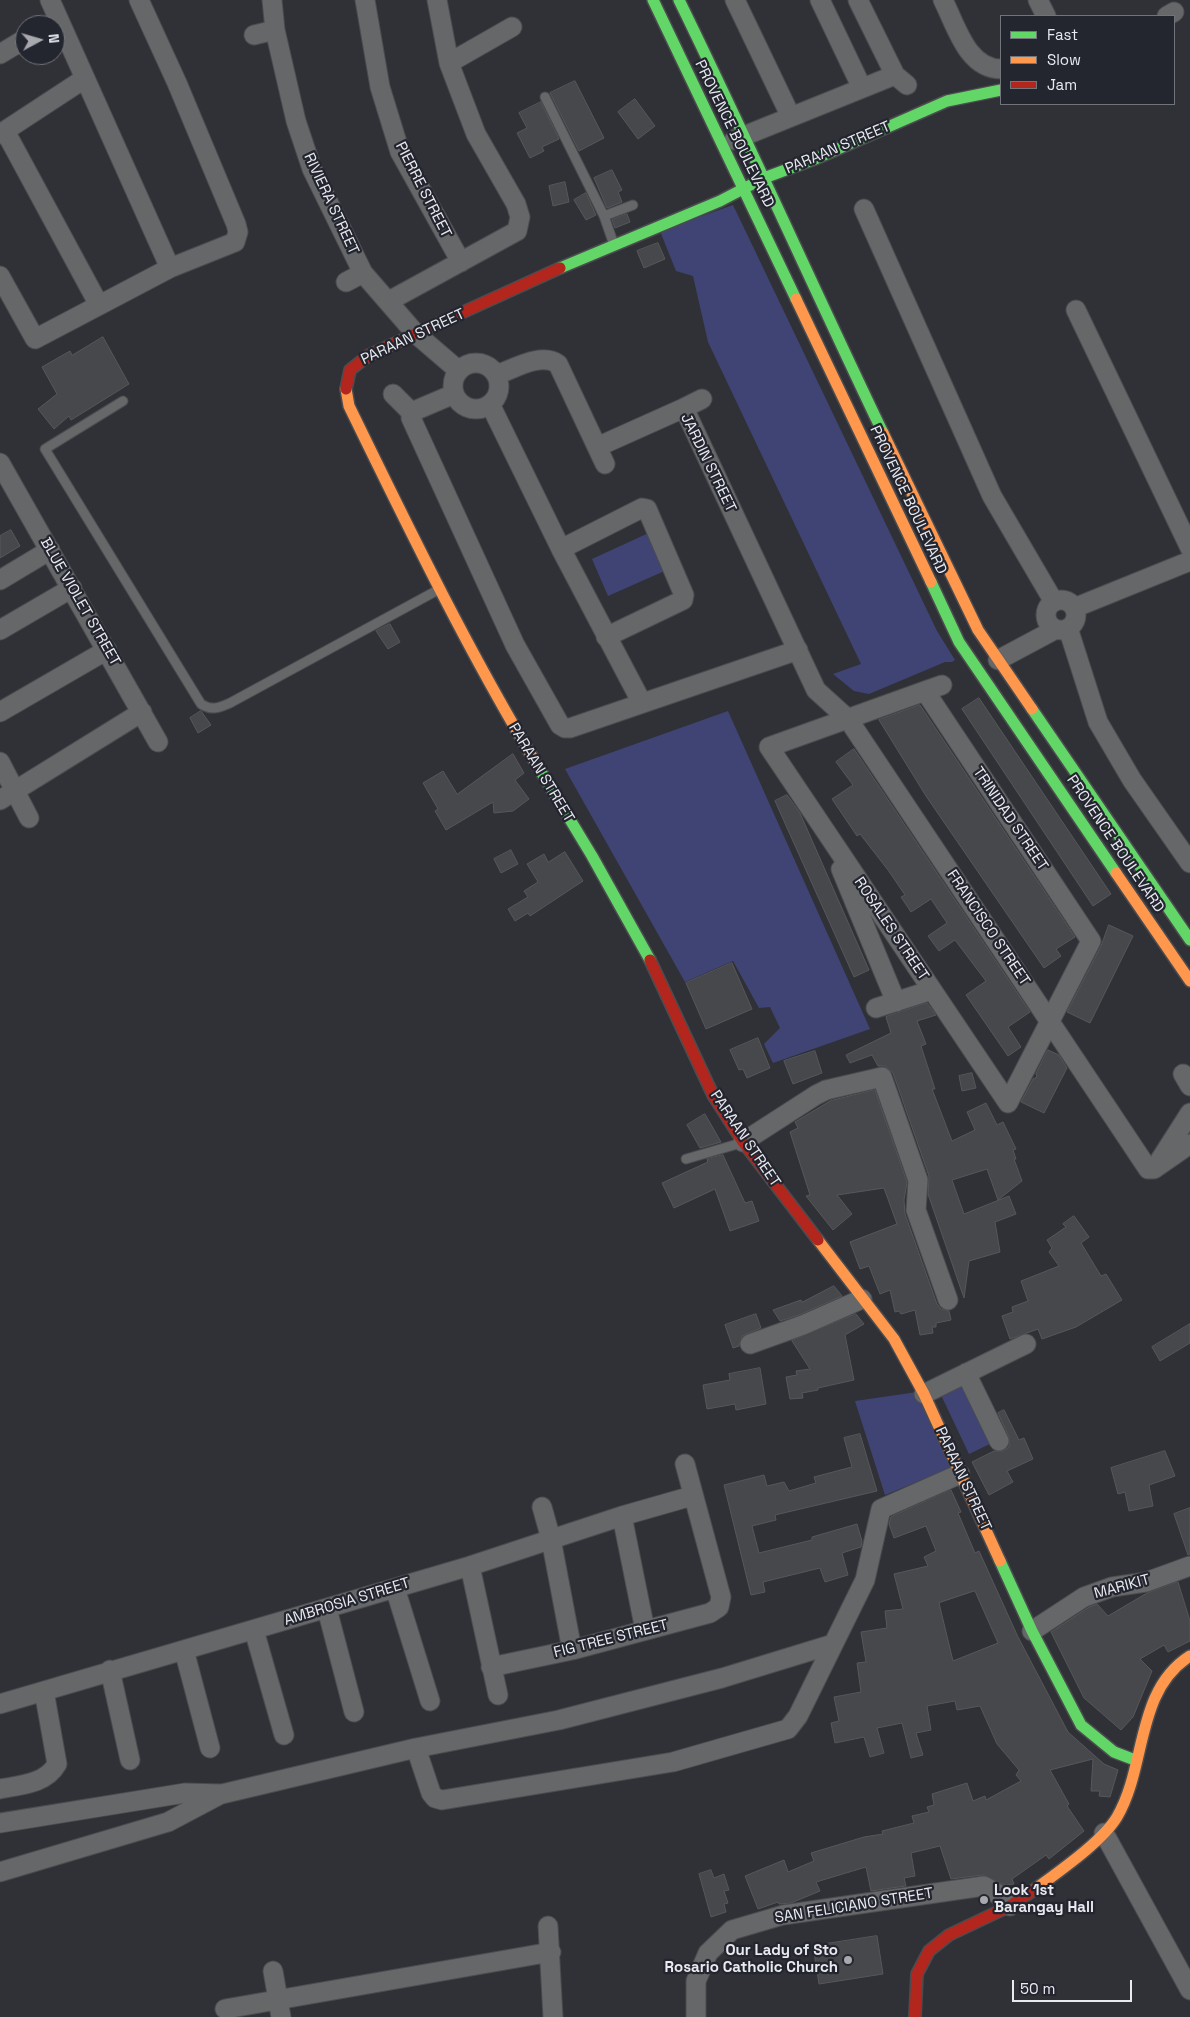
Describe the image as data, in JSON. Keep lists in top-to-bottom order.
{
  "streets": {
    "street": [
      "PROVENCE BOULEVARD",
      "PARAAN STREET",
      "PIERRE STREET",
      "RIVIERA STREET",
      "JARDIN STREET",
      "BLUE VIOLET STREET",
      "TRINIDAD STREET",
      "FRANCISCO STREET",
      "ROSALES STREET",
      "MARIKIT",
      "AMBROSIA STREET",
      "FIG TREE STREET",
      "SAN FELICIANO STREET"
    ]
  },
  "crossings": [
    ["PROVENCE BOULEVARD", "PARAAN STREET"],
    ["PARAAN STREET", "RIVIERA STREET"],
    ["PARAAN STREET", "MARIKIT"],
    ["RIVIERA STREET", "JARDIN STREET"],
    ["JARDIN STREET", "FRANCISCO STREET"],
    ["TRINIDAD STREET", "FRANCISCO STREET"],
    ["TRINIDAD STREET", "ROSALES STREET"],
    ["FRANCISCO STREET", "ROSALES STREET"],
    ["AMBROSIA STREET", "FIG TREE STREET"]
  ],
  "places": ["Look 1st Barangay Hall", "Our Lady of Sto Rosario Catholic Church"],
  "legend": ["Fast", "Slow", "Jam"],
  "scale_bar": "50 m",
  "north": "right"
}
